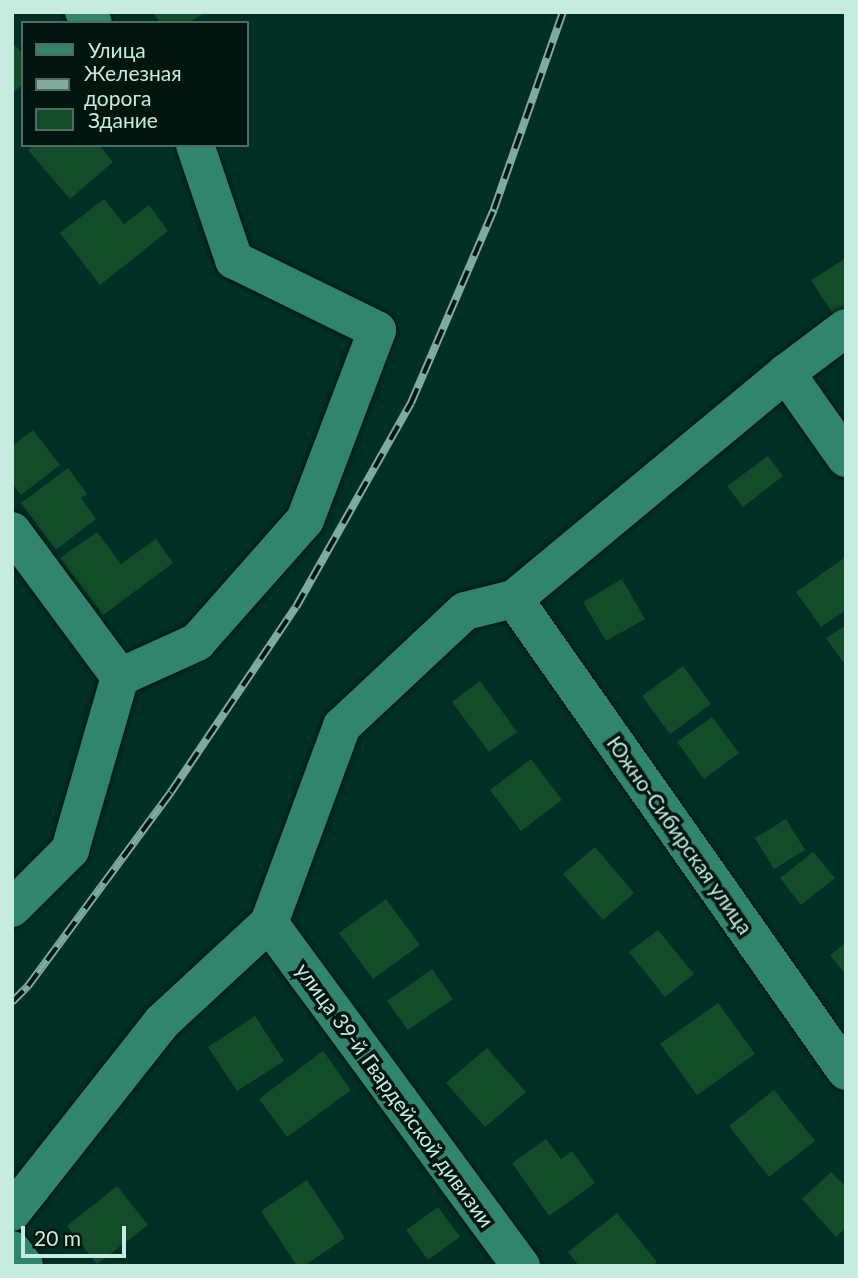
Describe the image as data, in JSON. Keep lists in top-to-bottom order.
{
  "streets": {
    "street": ["Южно-Сибирская улица", "улица 39-й Гвардейской дивизии"]
  },
  "legend": ["Улица", "Железная дорога", "Здание"],
  "scale_bar": "20 m"
}
